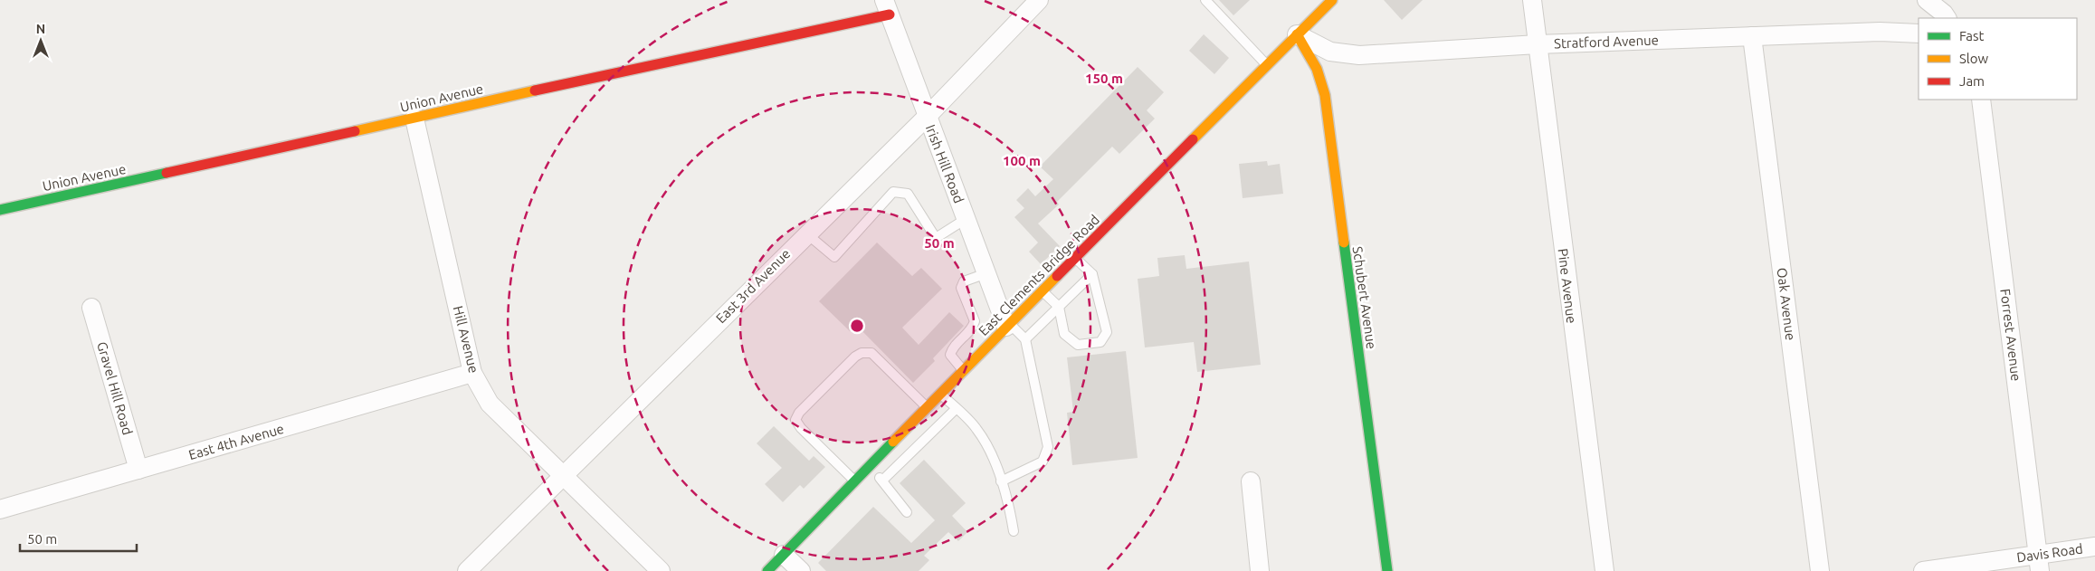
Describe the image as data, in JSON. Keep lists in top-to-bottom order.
{
  "streets": {
    "street": [
      "Stratford Avenue",
      "Union Avenue",
      "Irish Hill Road",
      "East Clements Bridge Road",
      "East 3rd Avenue",
      "Pine Avenue",
      "Schubert Avenue",
      "Oak Avenue",
      "Forrest Avenue",
      "Hill Avenue",
      "Gravel Hill Road",
      "East 4th Avenue",
      "Davis Road"
    ]
  },
  "crossings": [
    ["Stratford Avenue", "East Clements Bridge Road"],
    ["Stratford Avenue", "Pine Avenue"],
    ["Stratford Avenue", "Schubert Avenue"],
    ["Stratford Avenue", "Oak Avenue"],
    ["Union Avenue", "Irish Hill Road"],
    ["Union Avenue", "Hill Avenue"],
    ["Irish Hill Road", "East Clements Bridge Road"],
    ["Irish Hill Road", "East 3rd Avenue"],
    ["East Clements Bridge Road", "Schubert Avenue"],
    ["East 3rd Avenue", "Hill Avenue"],
    ["Forrest Avenue", "Davis Road"],
    ["Hill Avenue", "East 4th Avenue"],
    ["Gravel Hill Road", "East 4th Avenue"]
  ],
  "legend": ["Fast", "Slow", "Jam"],
  "scale_bar": "50 m",
  "north": "top",
  "rings": ["150 m", "100 m", "50 m"]
}
